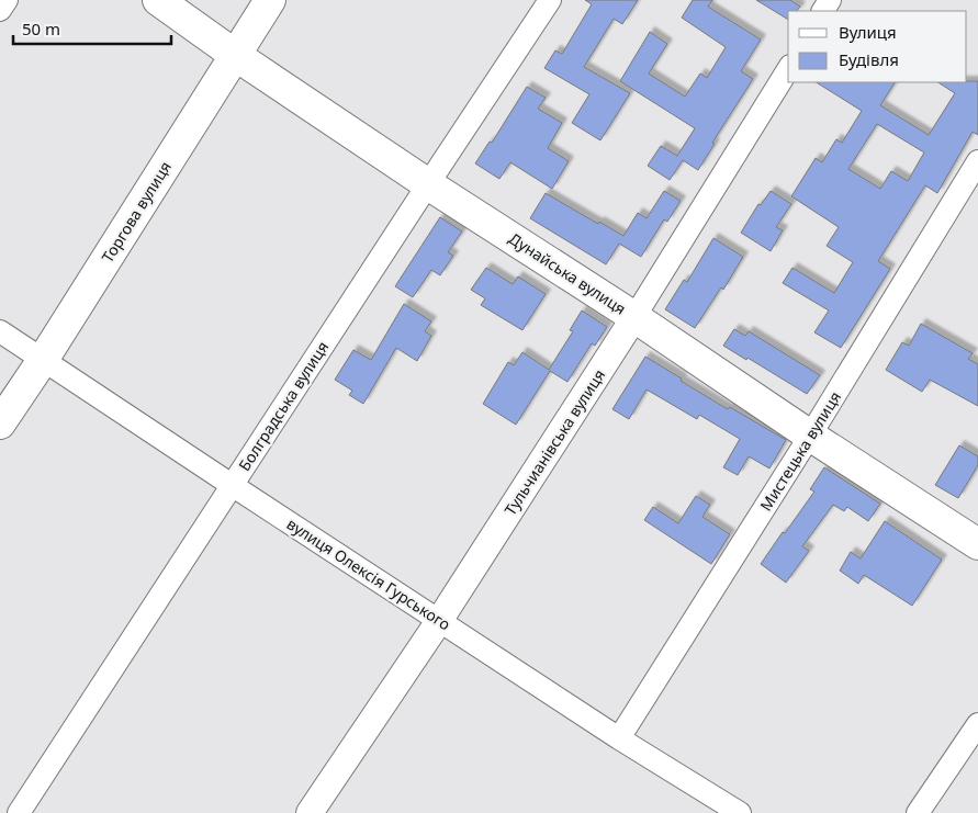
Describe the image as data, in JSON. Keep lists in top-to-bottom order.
{
  "streets": {
    "main road": ["Торгова вулиця", "Дунайська вулиця"],
    "street": [
      "Болградська вулиця",
      "Тульчианівська вулиця",
      "Мистецька вулиця",
      "вулиця Олексія Гурського"
    ]
  },
  "crossings": [
    ["Торгова вулиця", "Дунайська вулиця"],
    ["Торгова вулиця", "вулиця Олексія Гурського"],
    ["Дунайська вулиця", "Болградська вулиця"],
    ["Дунайська вулиця", "Тульчианівська вулиця"],
    ["Дунайська вулиця", "Мистецька вулиця"],
    ["Болградська вулиця", "вулиця Олексія Гурського"],
    ["Тульчианівська вулиця", "вулиця Олексія Гурського"],
    ["Мистецька вулиця", "вулиця Олексія Гурського"]
  ],
  "legend": ["Вулиця", "Будівля"],
  "scale_bar": "50 m"
}
